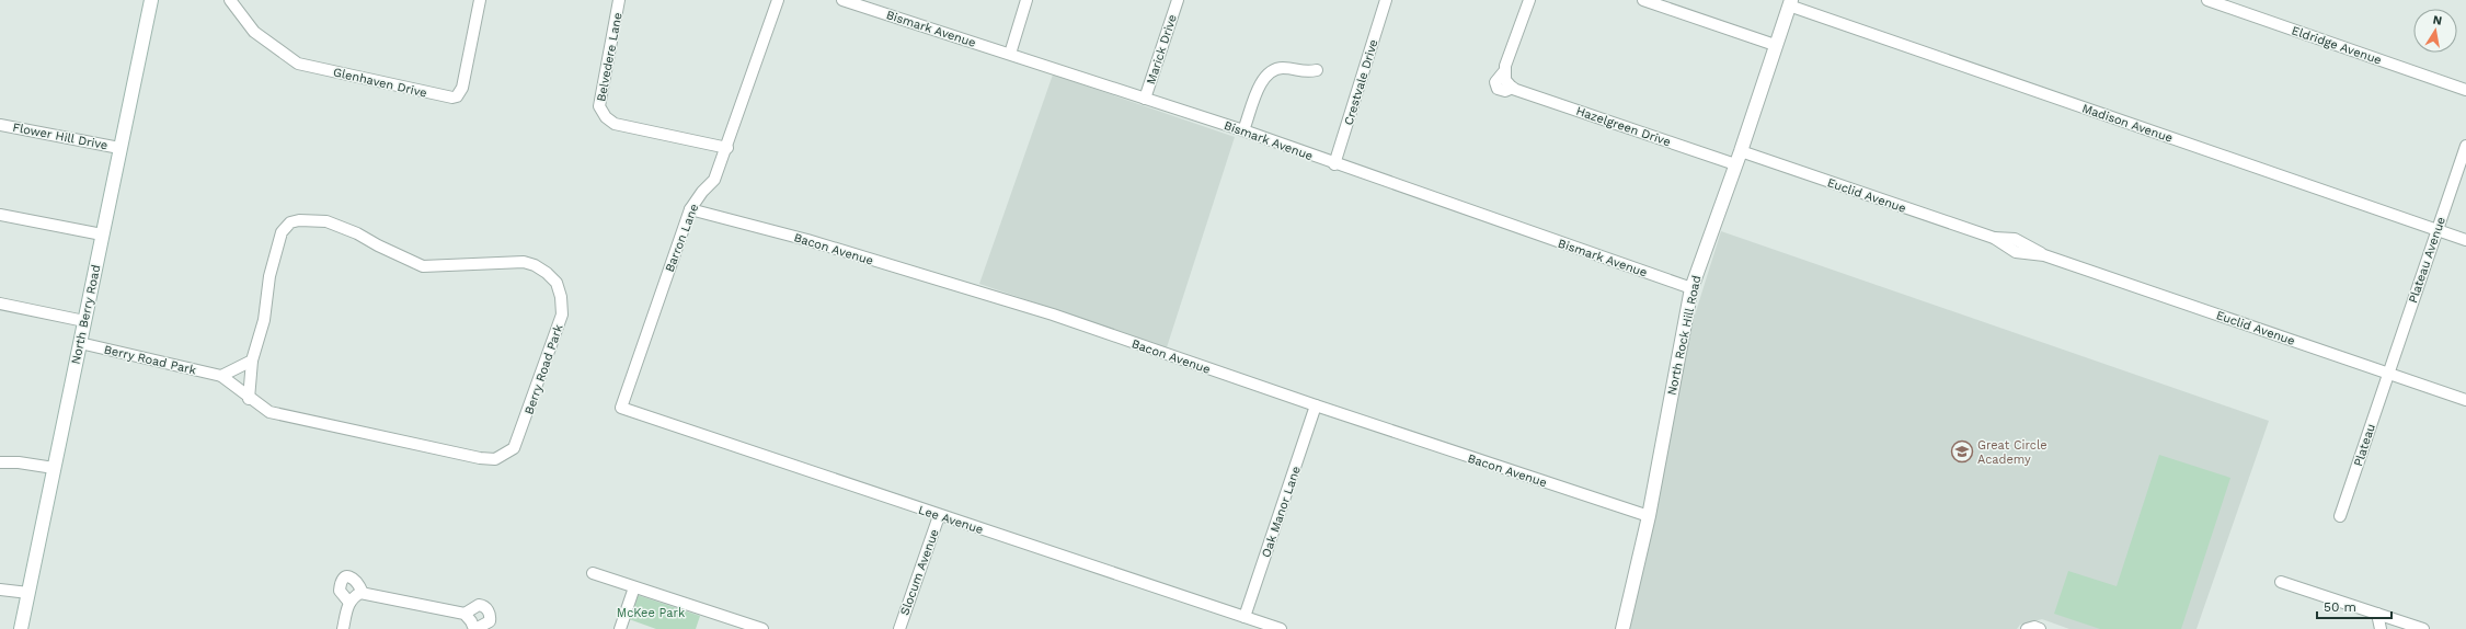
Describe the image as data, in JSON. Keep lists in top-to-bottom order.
{
  "streets": {
    "street": [
      "Bismark Avenue",
      "Eldridge Avenue",
      "Marick Drive",
      "Belvedere Lane",
      "Glenhaven Drive",
      "Crestvale Drive",
      "Madison Avenue",
      "Hazelgreen Drive",
      "Flower Hill Drive",
      "Euclid Avenue",
      "Barron Lane",
      "Bacon Avenue",
      "Plateau Avenue",
      "North Berry Road",
      "North Rock Hill Road",
      "Berry Road Park",
      "Plateau",
      "Oak Manor Lane",
      "Lee Avenue",
      "Slocum Avenue"
    ]
  },
  "crossings": [
    ["Bismark Avenue", "Marick Drive"],
    ["Bismark Avenue", "Crestvale Drive"],
    ["Bismark Avenue", "North Rock Hill Road"],
    ["Belvedere Lane", "Barron Lane"],
    ["Madison Avenue", "Plateau Avenue"],
    ["Madison Avenue", "North Rock Hill Road"],
    ["Hazelgreen Drive", "North Rock Hill Road"],
    ["Flower Hill Drive", "North Berry Road"],
    ["Euclid Avenue", "Plateau Avenue"],
    ["Euclid Avenue", "North Rock Hill Road"],
    ["Euclid Avenue", "Plateau"],
    ["Barron Lane", "Bacon Avenue"],
    ["Barron Lane", "Lee Avenue"],
    ["Bacon Avenue", "North Rock Hill Road"],
    ["Bacon Avenue", "Oak Manor Lane"],
    ["Plateau Avenue", "Plateau"],
    ["North Berry Road", "Berry Road Park"],
    ["Oak Manor Lane", "Lee Avenue"],
    ["Lee Avenue", "Slocum Avenue"]
  ],
  "parks": ["McKee Park"],
  "places": {
    "school or university": ["Great Circle Academy"]
  },
  "scale_bar": "50 m",
  "north": "top"
}
